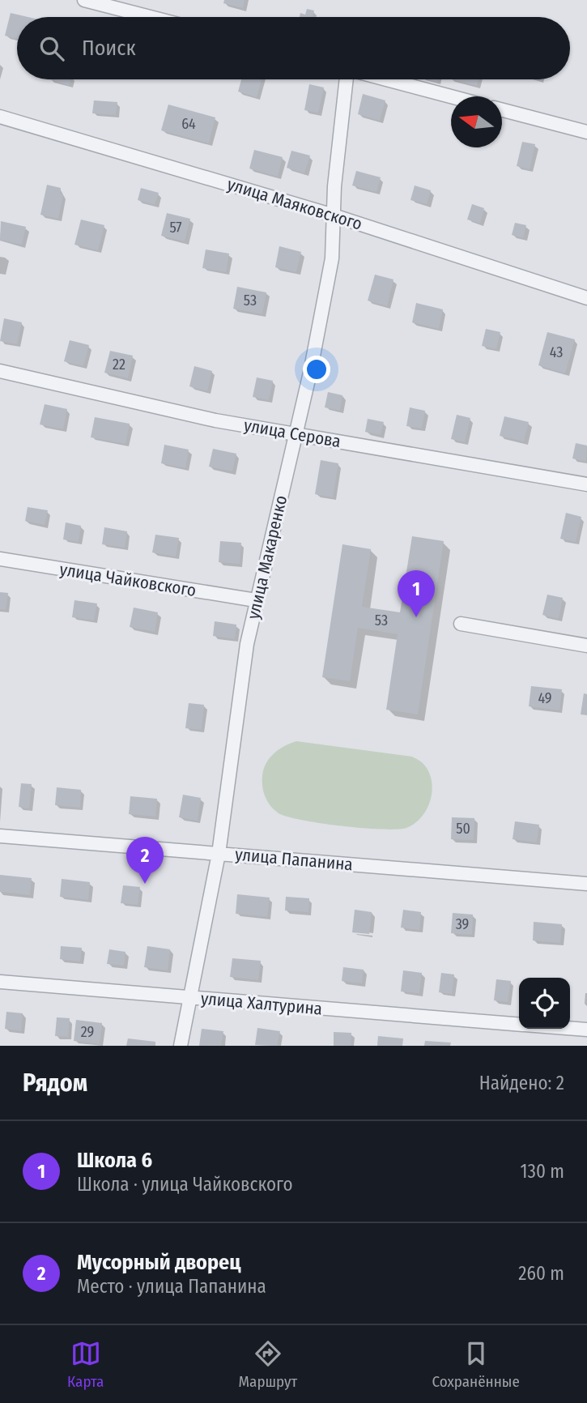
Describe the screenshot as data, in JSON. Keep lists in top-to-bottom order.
{
  "streets": {
    "street": [
      "улица Маяковского",
      "улица Серова",
      "улица Макаренко",
      "улица Чайковского",
      "улица Папанина",
      "улица Халтурина"
    ]
  },
  "crossings": [
    ["улица Маяковского", "улица Макаренко"],
    ["улица Серова", "улица Макаренко"],
    ["улица Макаренко", "улица Чайковского"],
    ["улица Макаренко", "улица Папанина"],
    ["улица Макаренко", "улица Халтурина"]
  ],
  "house_numbers": [
    "64",
    "57",
    "53",
    "43",
    "22",
    "53",
    "49",
    "50",
    "39",
    "29"
  ],
  "north": "left",
  "page": {
    "search": "Поиск",
    "pins": ["1", "2"],
    "heading": ["Рядом", "Найдено: 2"],
    "list": [
      {
        "mark": "1",
        "name": "Школа 6",
        "note": "Школа · улица Чайковского",
        "value": "130 m"
      },
      {
        "mark": "2",
        "name": "Мусорный дворец",
        "note": "Место · улица Папанина",
        "value": "260 m"
      }
    ],
    "nav": ["Карта", "Маршрут", "Сохранённые"]
  }
}
